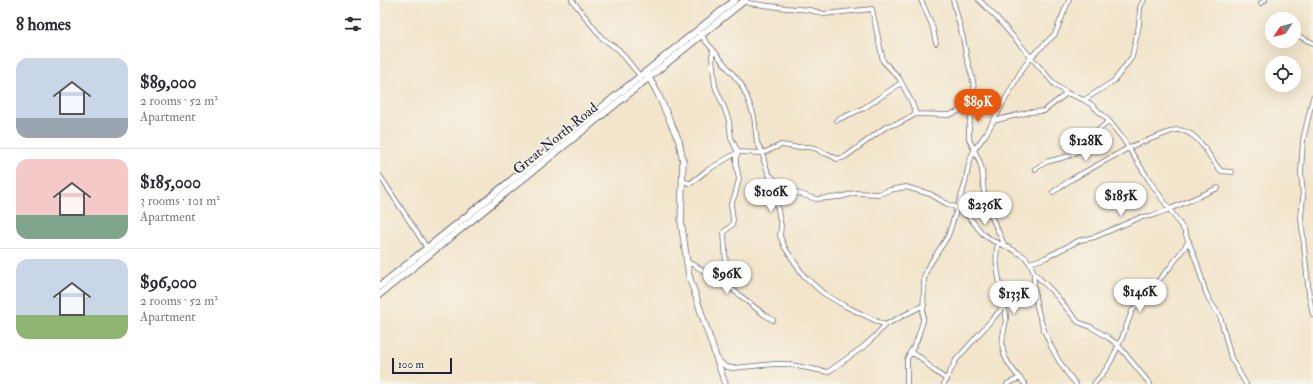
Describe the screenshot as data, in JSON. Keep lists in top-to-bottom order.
{
  "streets": {
    "main road": ["Great North Road"]
  },
  "scale_bar": "100 m",
  "north": "bottom left",
  "page": {
    "heading": "8 homes",
    "list": [
      {
        "name": "$89,000",
        "note": "2 rooms · 52 m² · Apartment"
      },
      {
        "name": "$185,000",
        "note": "3 rooms · 101 m² · Apartment"
      },
      {
        "name": "$96,000",
        "note": "2 rooms · 52 m² · Apartment"
      }
    ],
    "price": [
      "$89K",
      "$128K",
      "$106K",
      "$185K",
      "$236K",
      "$96K",
      "$146K",
      "$133K"
    ],
    "scale": "100 m"
  }
}
